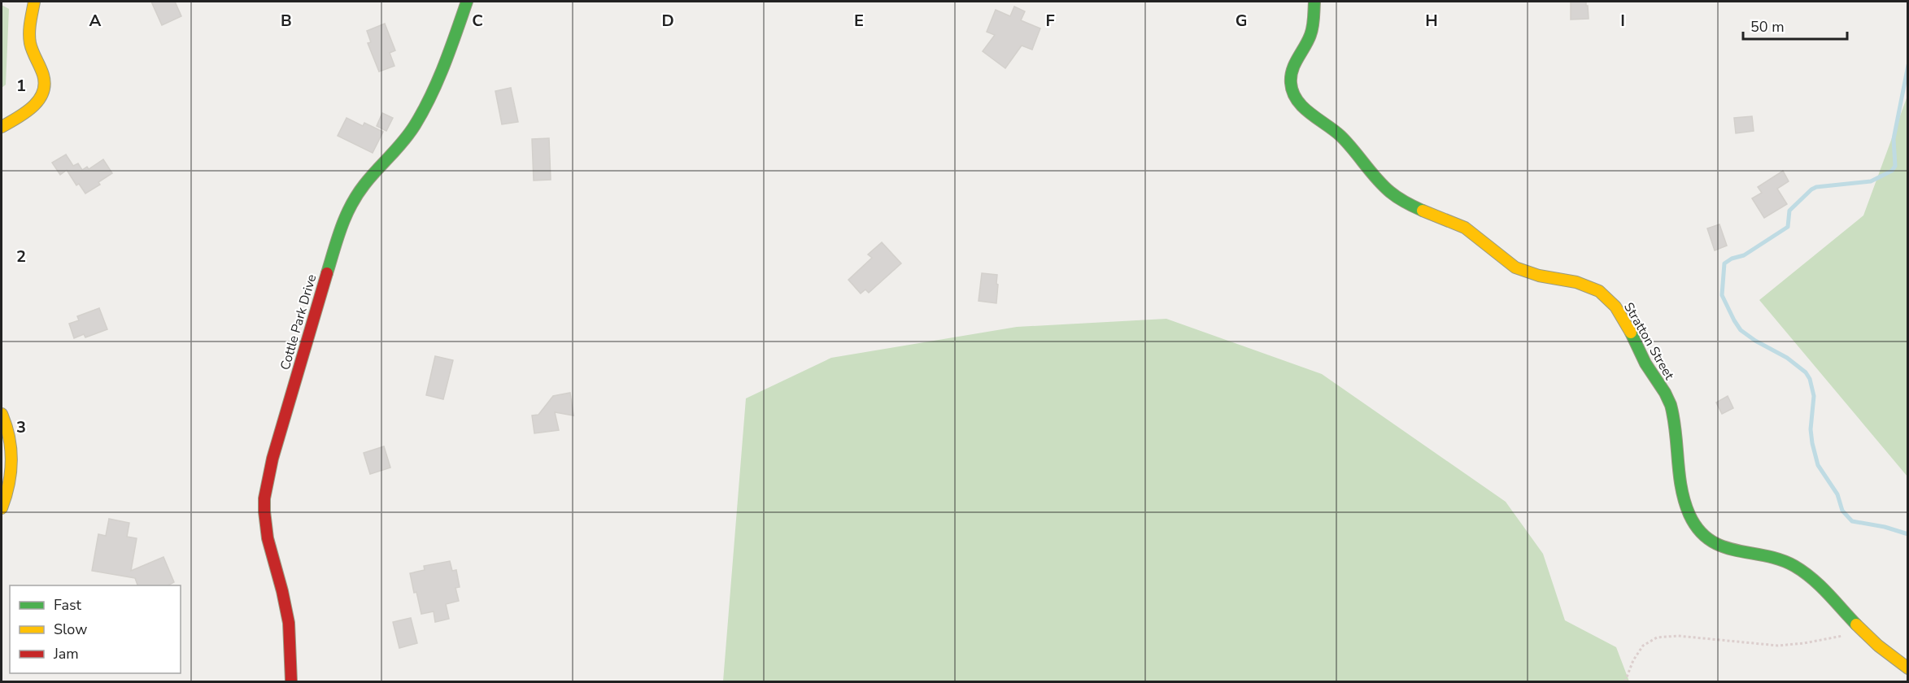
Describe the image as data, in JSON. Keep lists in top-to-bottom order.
{
  "streets": {
    "street": ["Cottle Park Drive", "Stratton Street"]
  },
  "legend": ["Fast", "Slow", "Jam"],
  "scale_bar": "50 m",
  "grid": {
    "columns": [
      "A",
      "B",
      "C",
      "D",
      "E",
      "F",
      "G",
      "H",
      "I"
    ],
    "rows": ["1", "2", "3"]
  }
}
